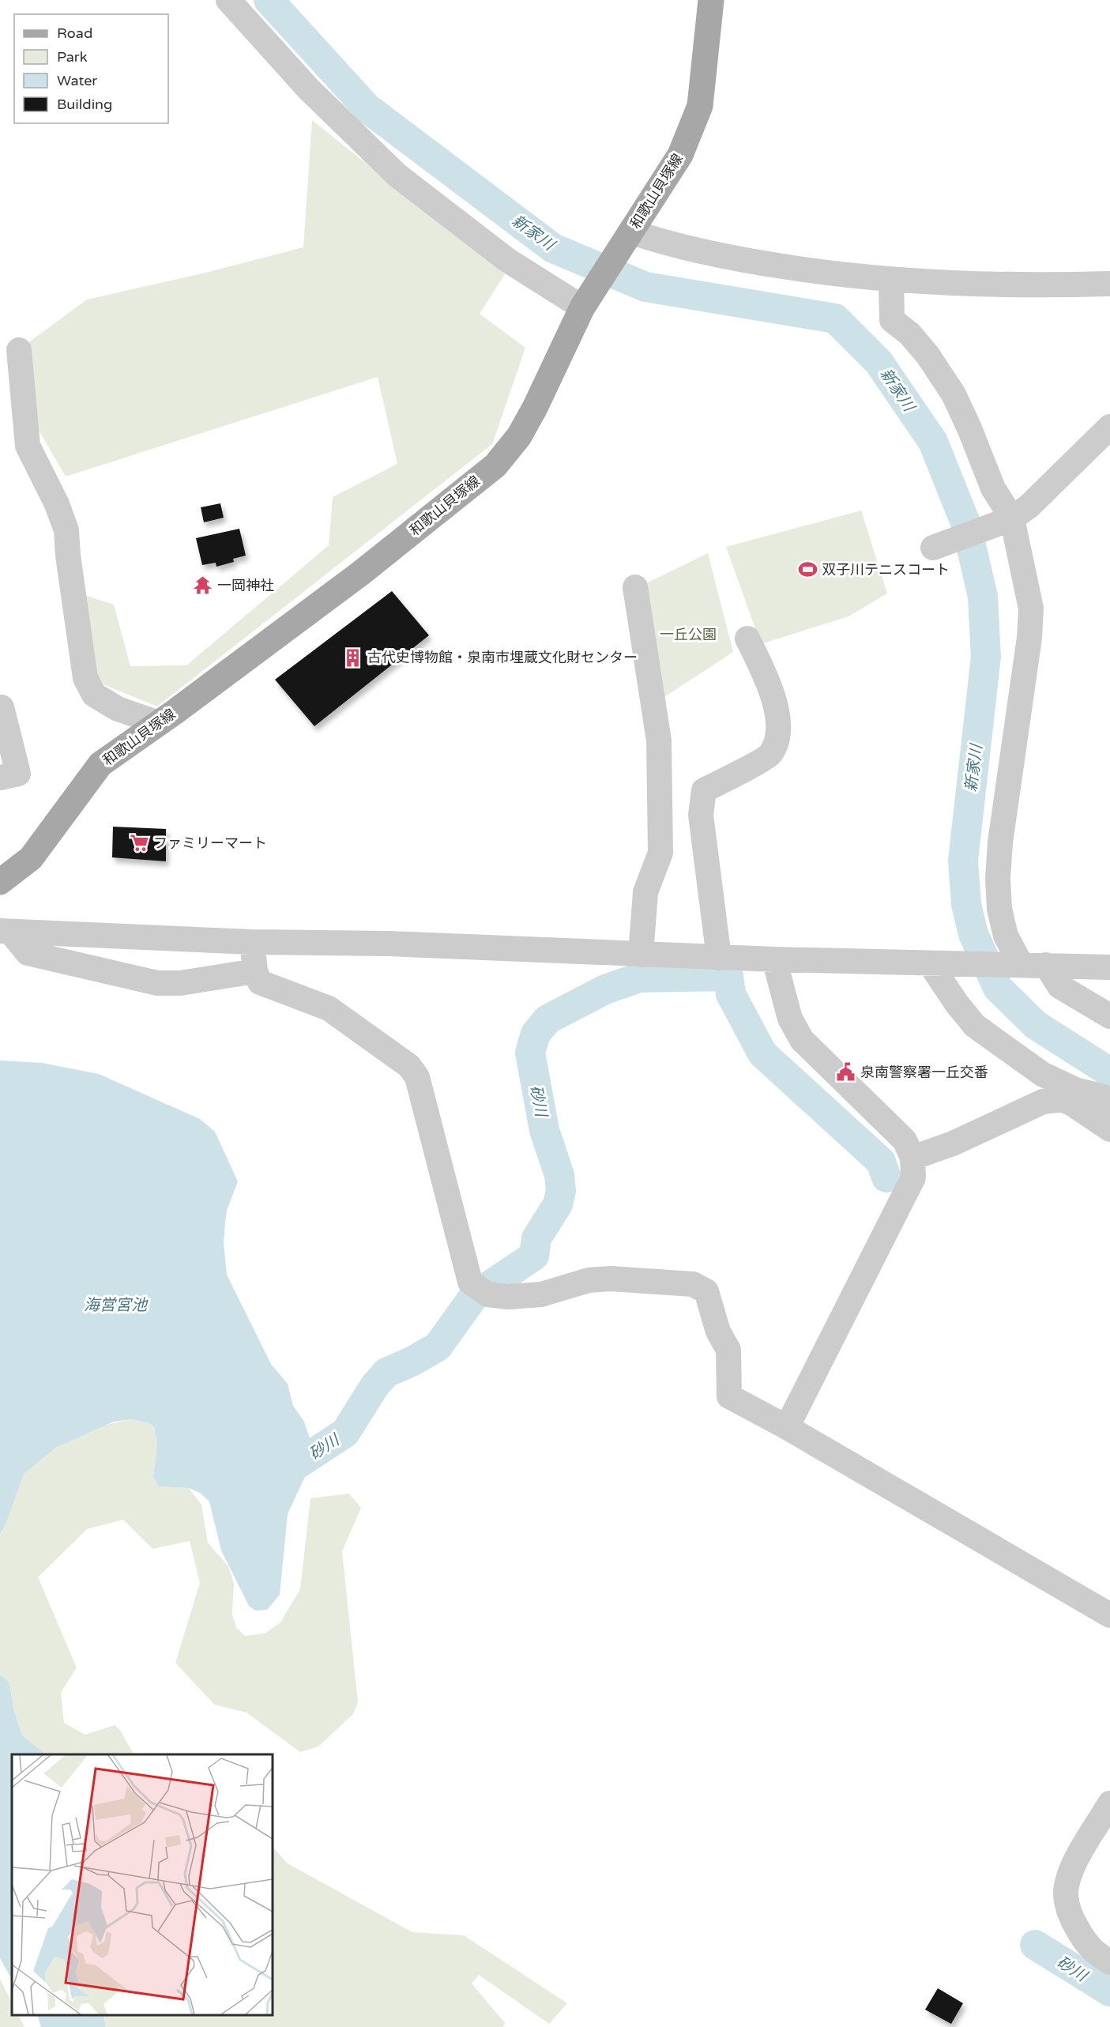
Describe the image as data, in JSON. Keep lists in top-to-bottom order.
{
  "streets": {
    "main road": ["和歌山貝塚線"]
  },
  "water": ["新家川", "砂川", "海営宮池"],
  "parks": ["一丘公園"],
  "places": {
    "sports": ["双子川テニスコート"],
    "temple": ["一岡神社"],
    "building": ["古代史博物館・泉南市埋蔵文化財センター"],
    "supermarket": ["ファミリーマート"],
    "public building": ["泉南警察署一丘交番"]
  },
  "legend": [
    "Road",
    "Park",
    "Water",
    "Building"
  ]
}
